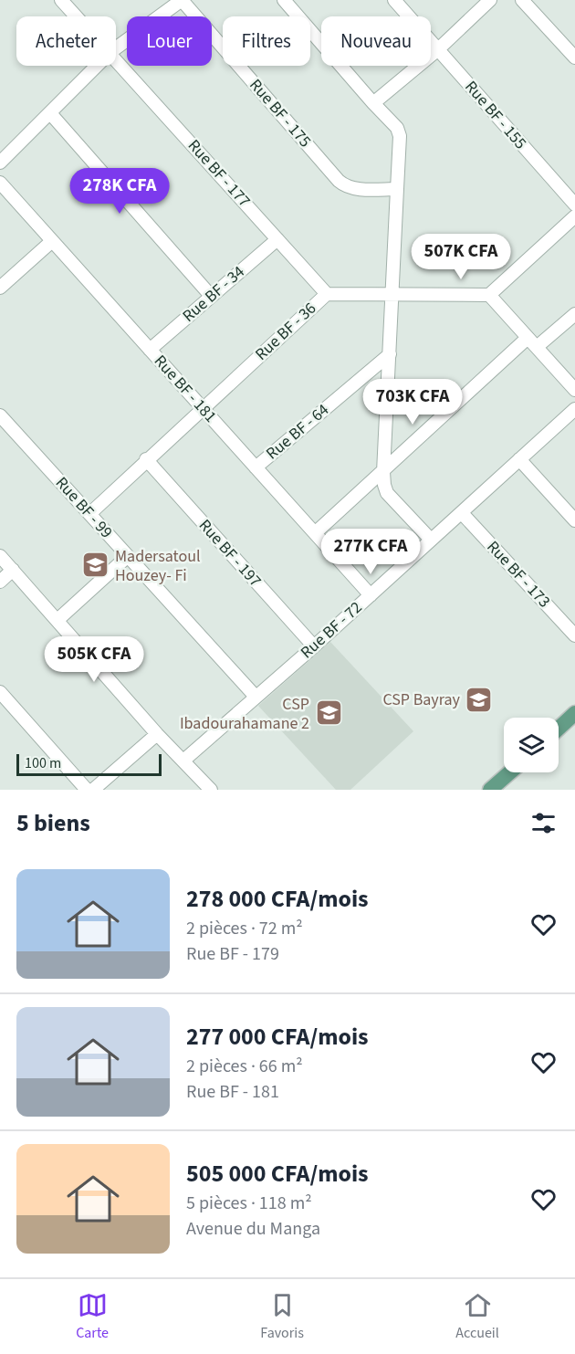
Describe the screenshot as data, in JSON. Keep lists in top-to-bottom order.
{
  "streets": {
    "street": [
      "Rue BF - 175",
      "Rue BF - 155",
      "Rue BF - 177",
      "Rue BF - 34",
      "Rue BF - 36",
      "Rue BF - 181",
      "Rue BF - 64",
      "Rue BF - 99",
      "Rue BF - 197",
      "Rue BF - 173",
      "Rue BF - 72"
    ]
  },
  "crossings": [
    ["Rue BF - 177", "Rue BF - 34"],
    ["Rue BF - 177", "Rue BF - 36"],
    ["Rue BF - 34", "Rue BF - 181"],
    ["Rue BF - 36", "Rue BF - 181"],
    ["Rue BF - 36", "Rue BF - 99"],
    ["Rue BF - 36", "Rue BF - 197"],
    ["Rue BF - 181", "Rue BF - 64"],
    ["Rue BF - 181", "Rue BF - 72"],
    ["Rue BF - 99", "Rue BF - 72"],
    ["Rue BF - 197", "Rue BF - 72"],
    ["Rue BF - 173", "Rue BF - 72"]
  ],
  "places": {
    "school or university": ["Madersatoul Houzey- Fi", "CSP Bayray", "CSP Ibadourahamane 2"]
  },
  "scale_bar": "100 m",
  "page": {
    "chip": [
      "Acheter",
      "Louer",
      "Filtres",
      "Nouveau"
    ],
    "price": [
      "278K CFA",
      "507K CFA",
      "703K CFA",
      "277K CFA",
      "505K CFA"
    ],
    "scale": "100 m",
    "heading": "5 biens",
    "list": [
      {
        "name": "278 000 CFA/mois",
        "note": "2 pièces · 72 m² · Rue BF - 179"
      },
      {
        "name": "277 000 CFA/mois",
        "note": "2 pièces · 66 m² · Rue BF - 181"
      },
      {
        "name": "505 000 CFA/mois",
        "note": "5 pièces · 118 m² · Avenue du Manga"
      }
    ],
    "tabs": ["Carte", "Favoris", "Accueil"]
  }
}
